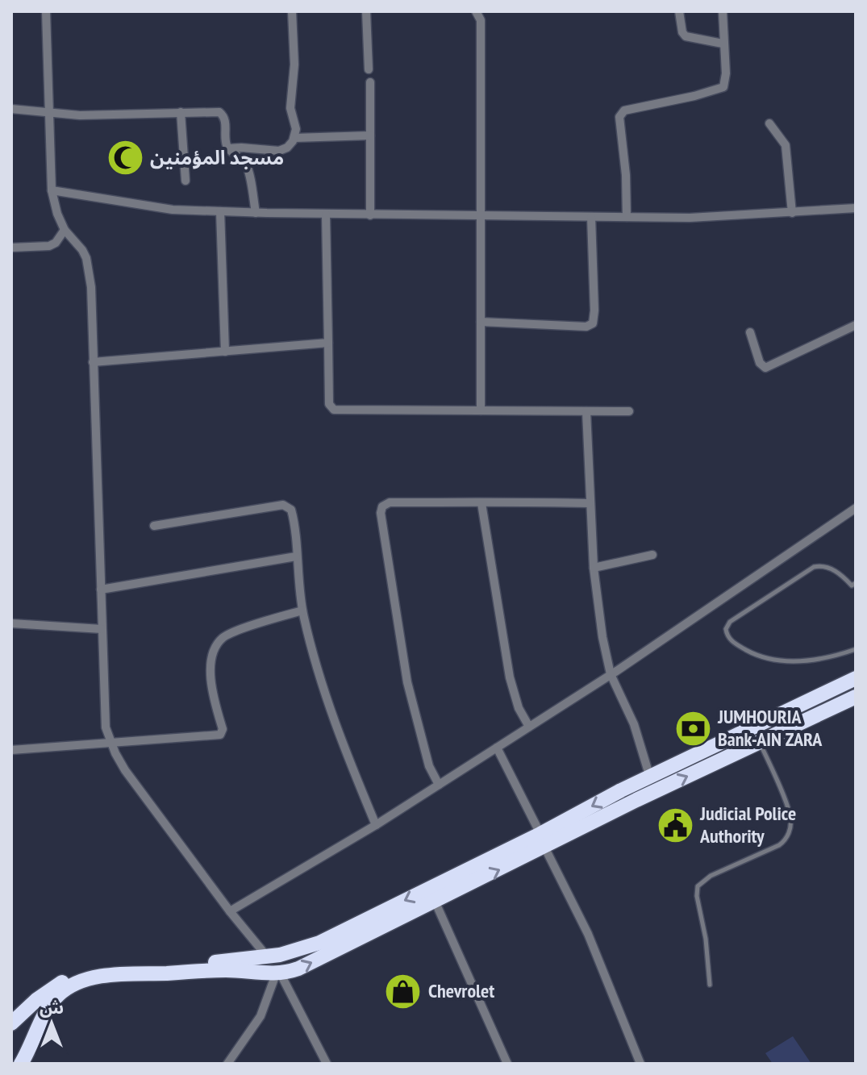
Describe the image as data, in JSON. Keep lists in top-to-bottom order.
{
  "places": {
    "mosque": ["مسجد المؤمنين"],
    "bank": ["JUMHOURIA Bank-AIN ZARA"],
    "public building": ["Judicial Police Authority"],
    "shop": ["Chevrolet"]
  },
  "north": "top"
}
